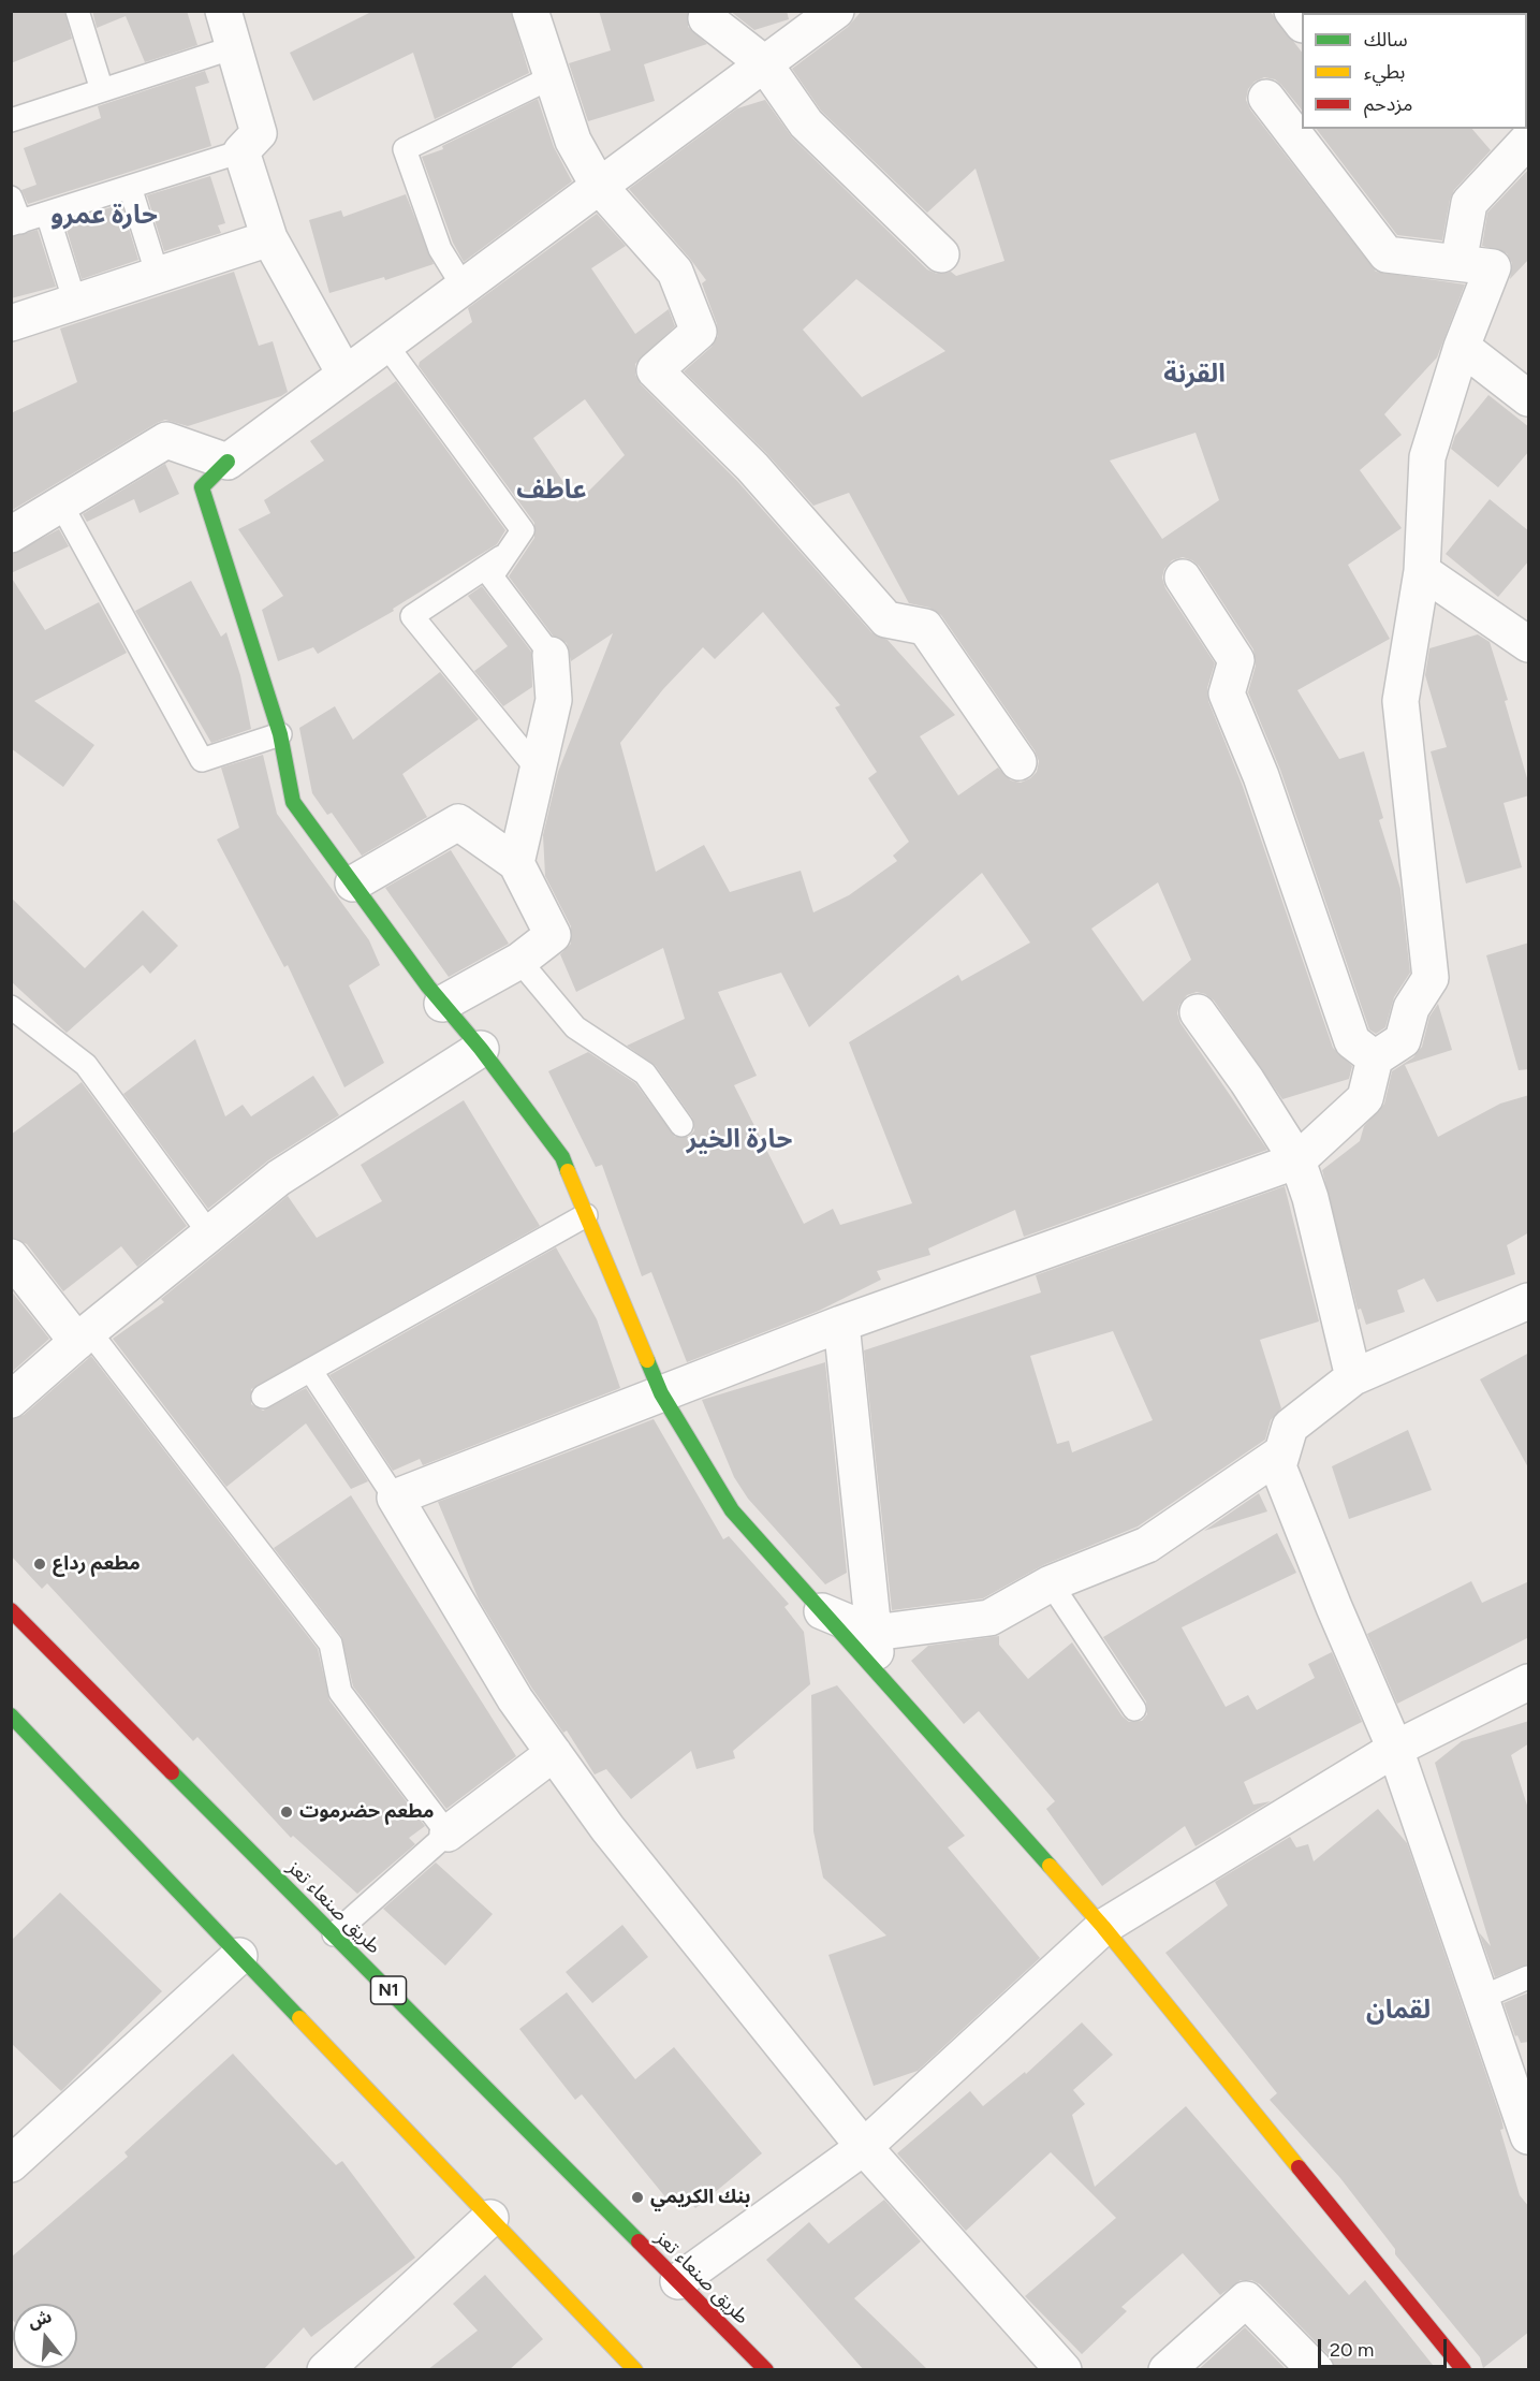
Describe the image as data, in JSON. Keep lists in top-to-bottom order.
{
  "streets": {
    "main road": ["طريق صنعاء تعز", "N1"]
  },
  "districts": [
    "حارة عمرو",
    "القرنة",
    "عاطف",
    "حارة الخير",
    "لقمان"
  ],
  "places": ["مطعم رداع", "مطعم حضرموت", "بنك الكريمي"],
  "legend": ["سالك", "بطيء", "مزدحم"],
  "scale_bar": "20 m",
  "north": "top"
}
